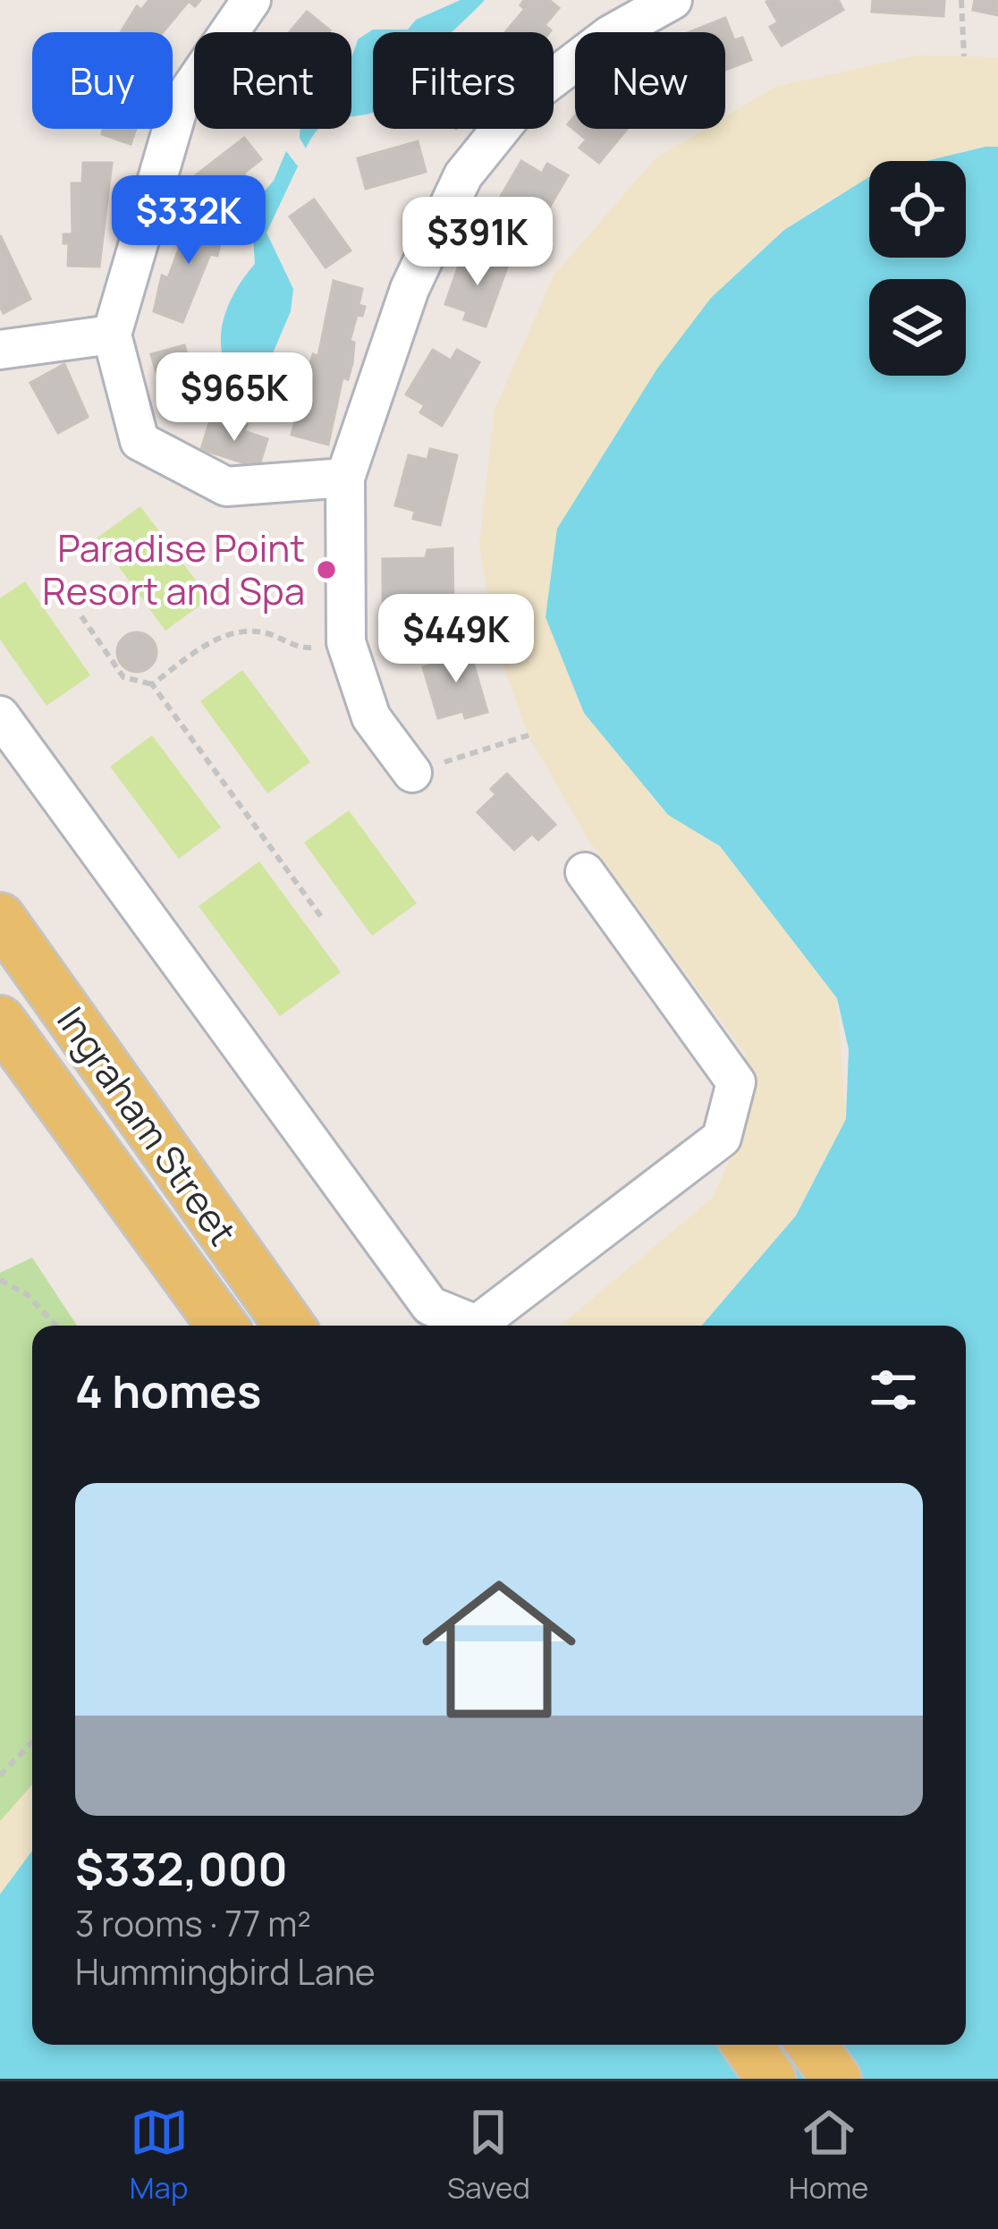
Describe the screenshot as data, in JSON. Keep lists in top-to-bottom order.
{
  "streets": {
    "main road": ["Ingraham Street"]
  },
  "places": ["Paradise Point Resort and Spa"],
  "page": {
    "chip": [
      "Buy",
      "Rent",
      "Filters",
      "New"
    ],
    "price": [
      "$332K",
      "$391K",
      "$965K",
      "$449K"
    ],
    "heading": "4 homes",
    "list": [
      {
        "name": "$332,000",
        "note": "3 rooms · 77 m² · Hummingbird Lane"
      }
    ],
    "tabs": ["Map", "Saved", "Home"]
  }
}
